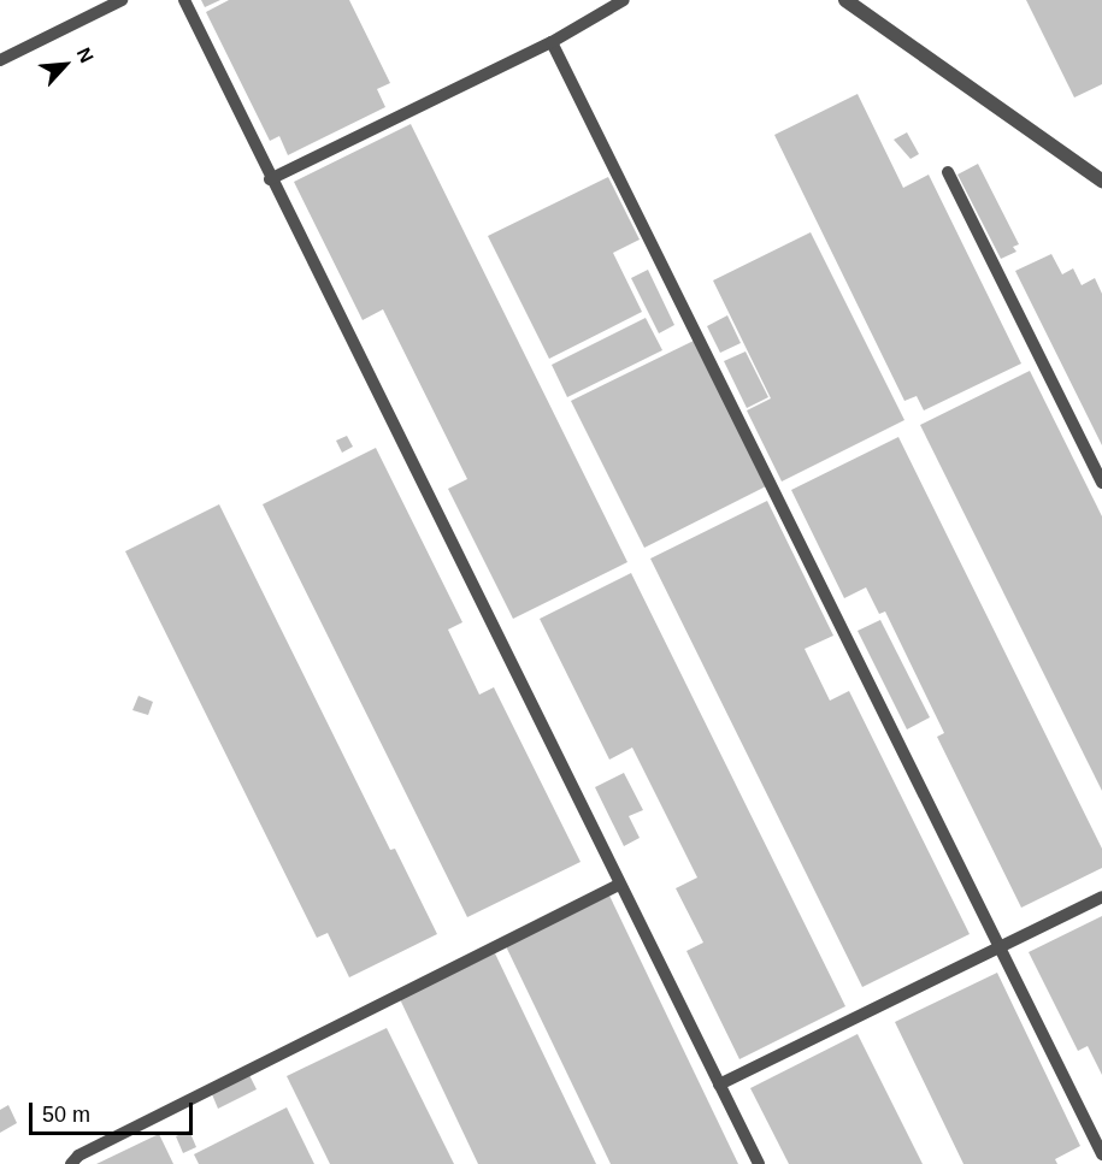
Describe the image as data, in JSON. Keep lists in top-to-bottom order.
{
  "scale_bar": "50 m",
  "north": "top right"
}
